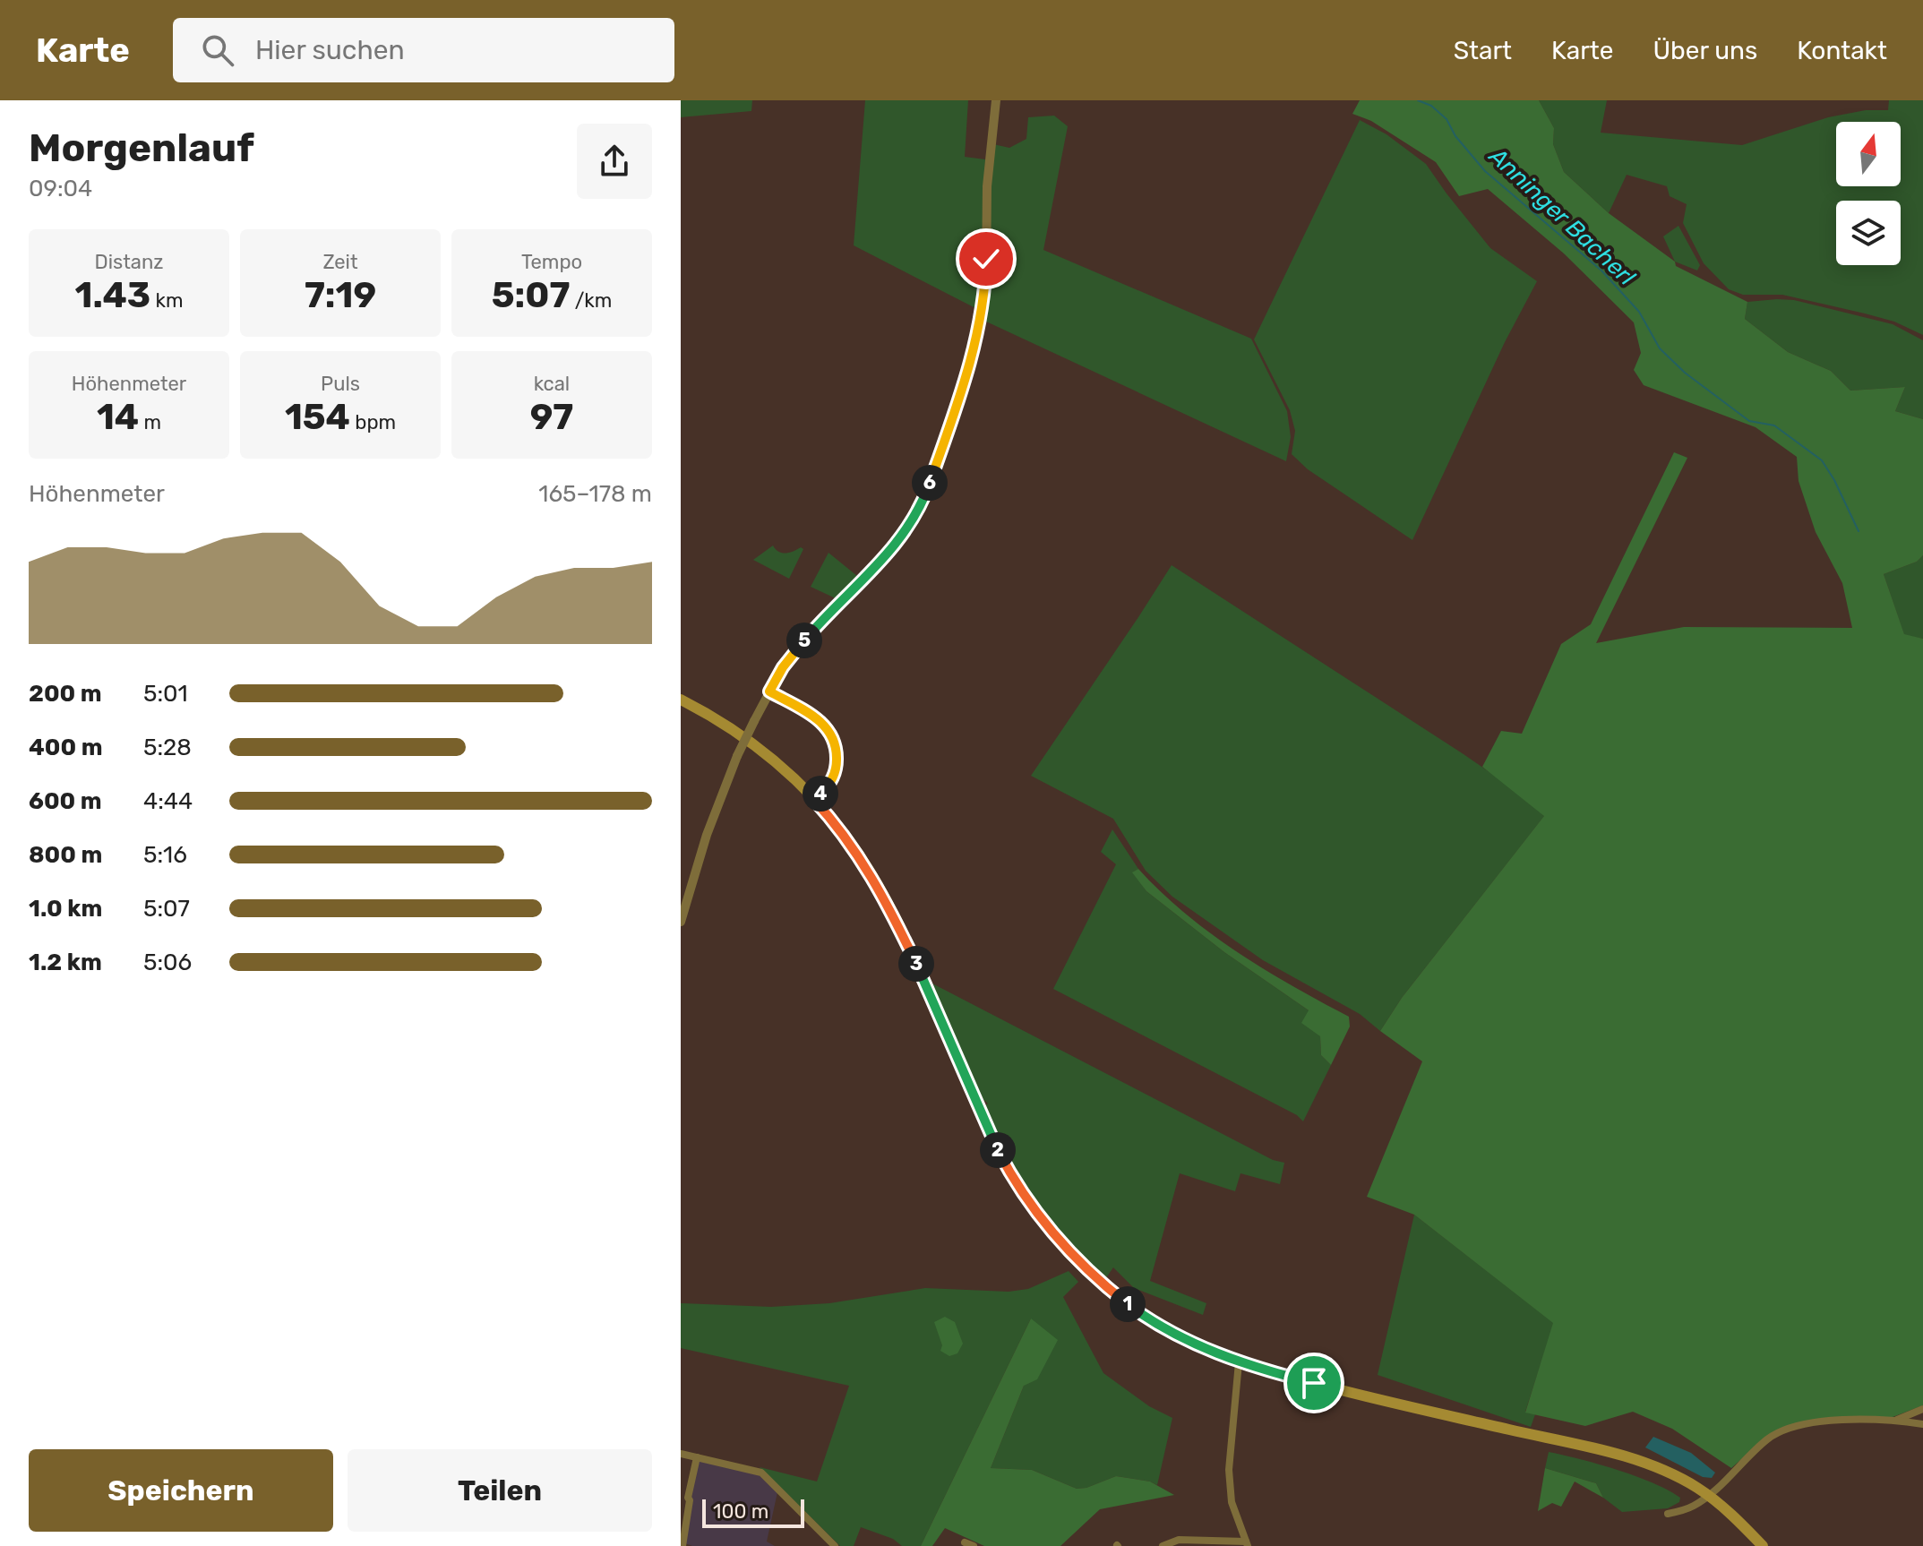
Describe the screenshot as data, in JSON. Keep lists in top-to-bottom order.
{
  "water": ["Anninger Bacherl"],
  "scale_bar": "100 m",
  "north": "top",
  "page": {
    "header": "Karte",
    "search": "Hier suchen",
    "nav": [
      "Start",
      "Karte",
      "Über uns",
      "Kontakt"
    ],
    "heading": ["Morgenlauf", "09:04"],
    "stats": [
      ["Distanz", "1.43 km"],
      ["Zeit", "7:19"],
      ["Tempo", "5:07 /km"],
      ["Höhenmeter", "14 m"],
      ["Puls", "154 bpm"],
      ["kcal", "97"]
    ],
    "pins": [
      "6",
      "5",
      "4",
      "3",
      "2",
      "1"
    ],
    "chart": ["Höhenmeter", "165–178 m"],
    "list": [
      {
        "name": "200 m",
        "note": "5:01"
      },
      {
        "name": "400 m",
        "note": "5:28"
      },
      {
        "name": "600 m",
        "note": "4:44"
      },
      {
        "name": "800 m",
        "note": "5:16"
      },
      {
        "name": "1.0 km",
        "note": "5:07"
      },
      {
        "name": "1.2 km",
        "note": "5:06"
      }
    ],
    "buttons": ["Speichern", "Teilen"],
    "scale": "100 m"
  }
}
